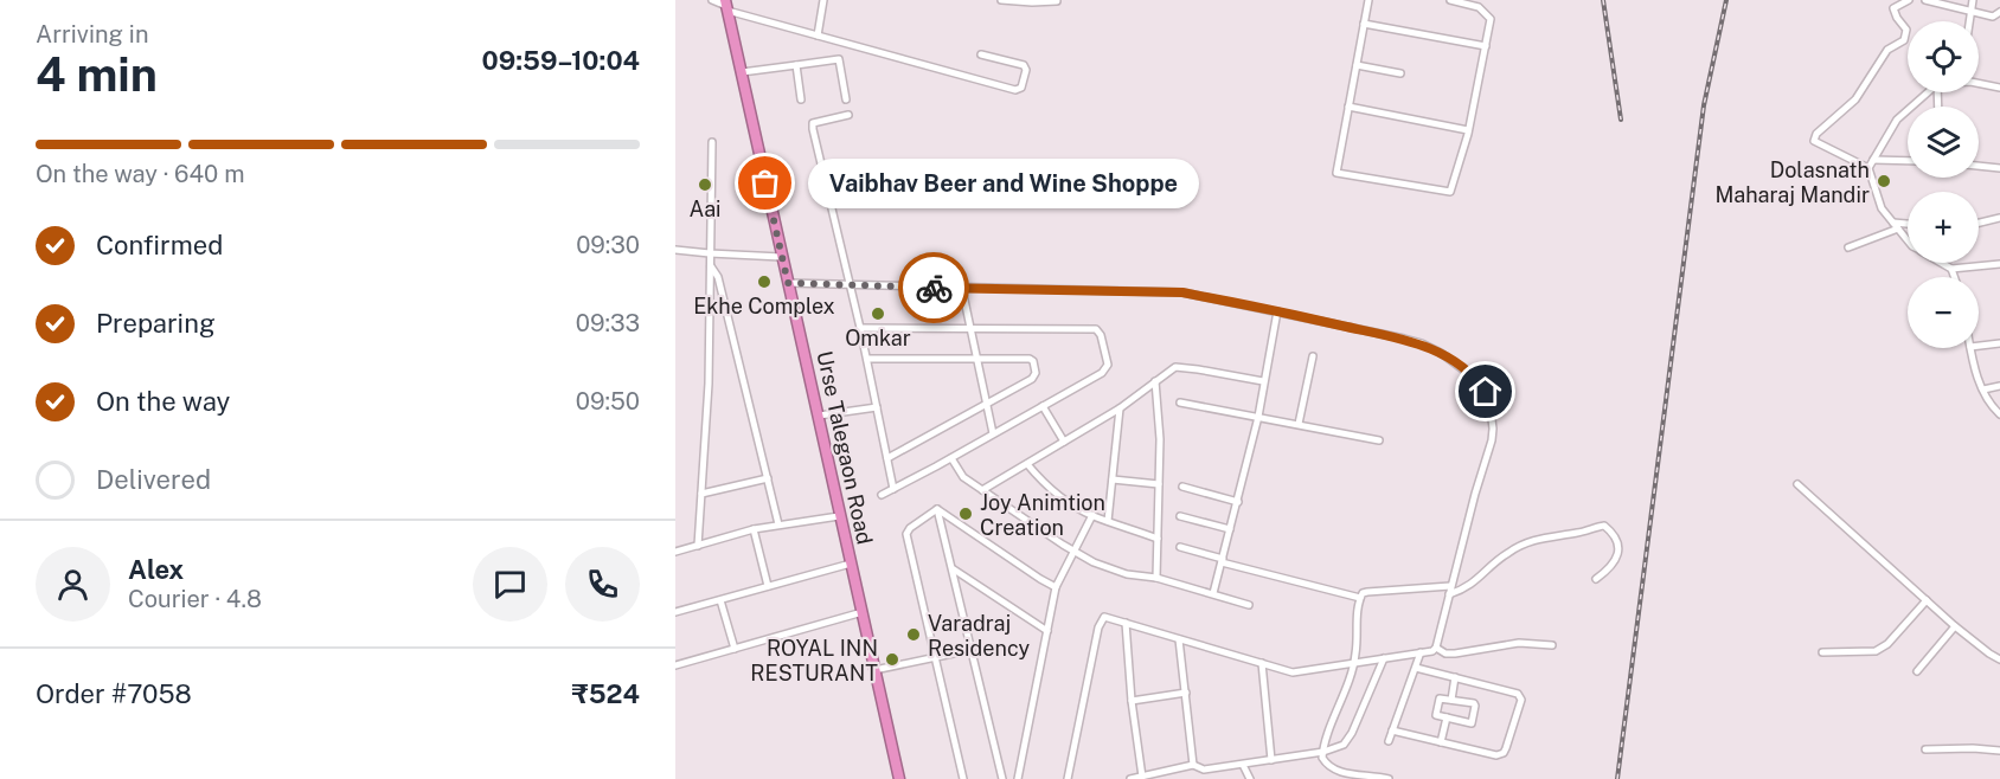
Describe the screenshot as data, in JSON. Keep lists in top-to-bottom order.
{
  "streets": {
    "highway": ["Urse Talegaon Road"]
  },
  "places": [
    "Dolasnath Maharaj Mandir",
    "Vaibhav Beer and Wine Shoppe",
    "Aai",
    "Ekhe Complex",
    "Omkar",
    "Joy Animtion Creation",
    "Varadraj Residency",
    "ROYAL INN RESTURANT"
  ],
  "page": {
    "heading": ["4 min", "Arriving in", "09:59–10:04"],
    "panel": [
      "Alex",
      "Courier · 4.8",
      "Order #7058",
      "₹524"
    ],
    "map_buttons": ["+", "−"],
    "bar": "On the way · 640 m",
    "bubble": "Vaibhav Beer and Wine Shoppe",
    "list": [
      ["Confirmed", "09:30"],
      ["Preparing", "09:33"],
      ["On the way", "09:50"],
      "Delivered"
    ]
  }
}
